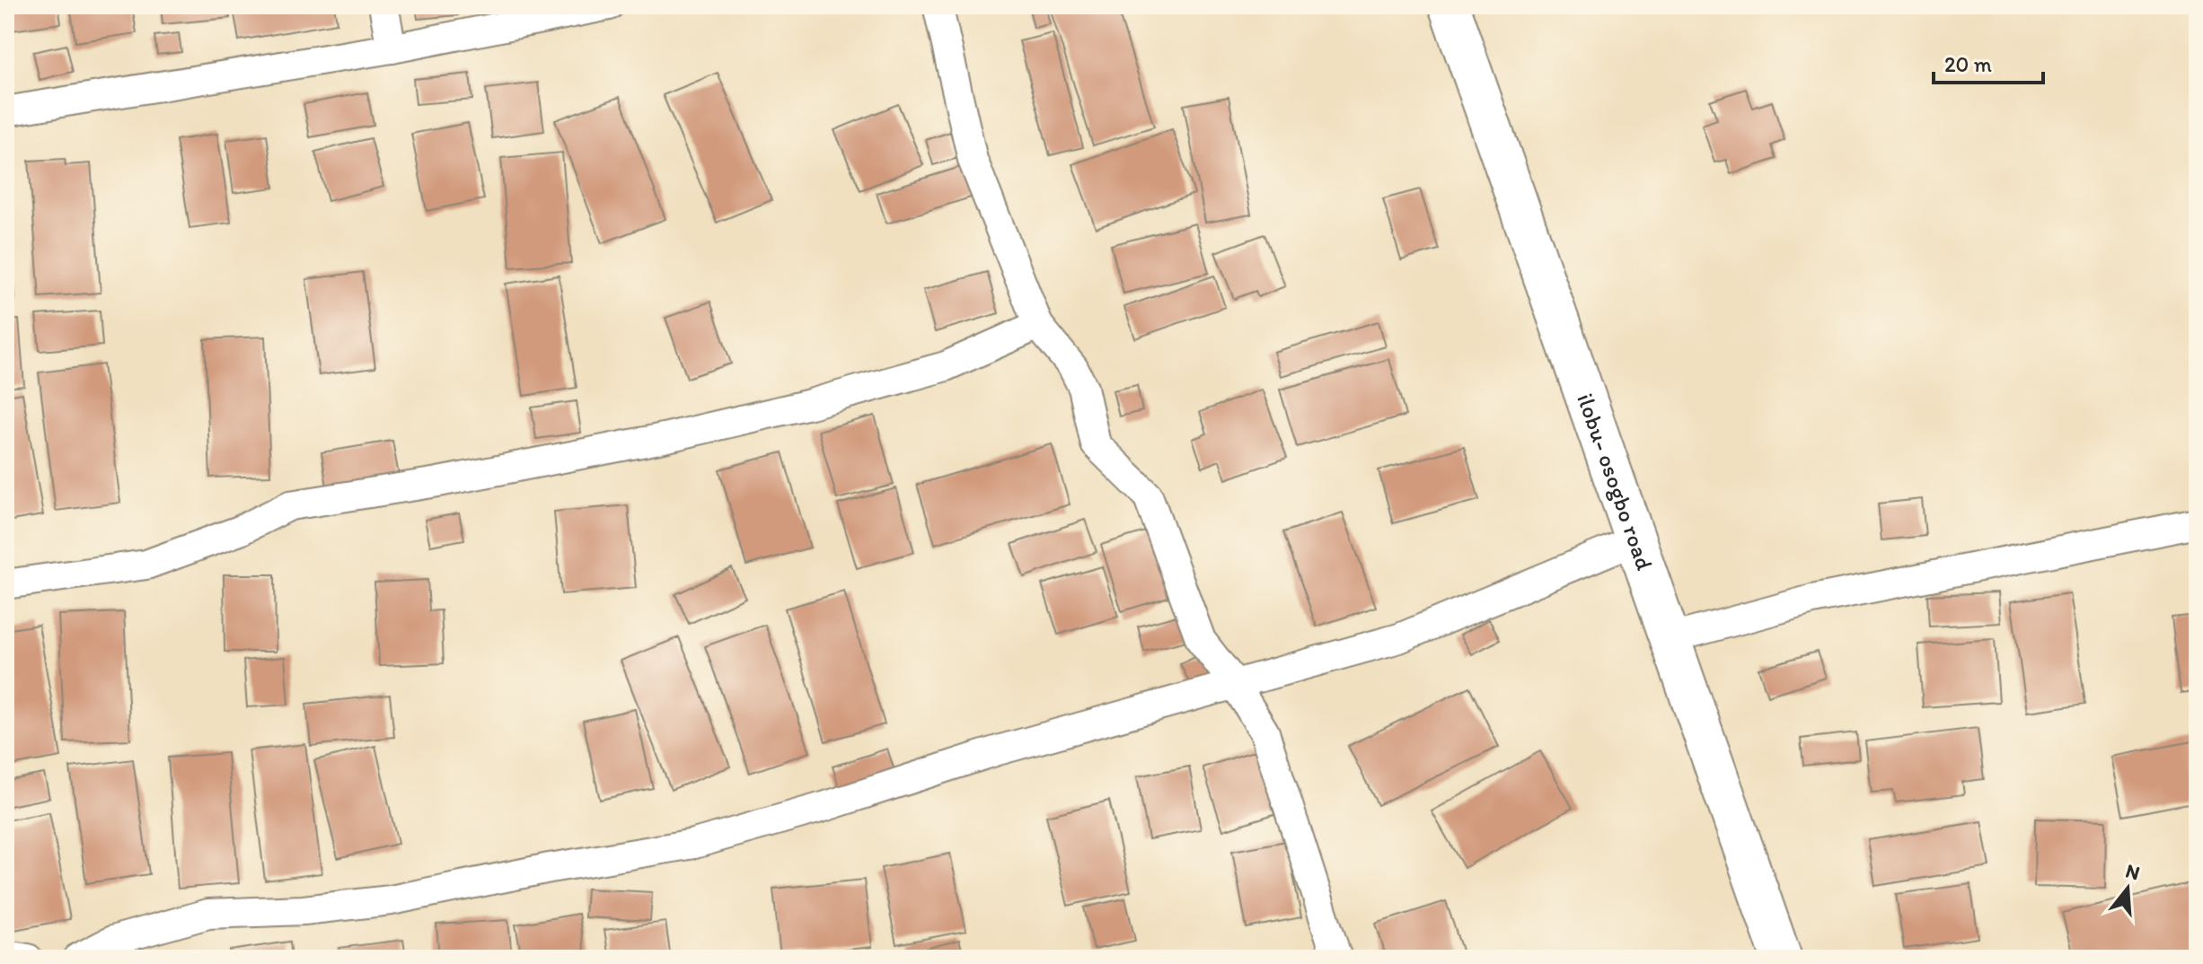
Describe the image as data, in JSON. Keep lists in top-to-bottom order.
{
  "streets": {
    "main road": ["ilobu- osogbo road"]
  },
  "scale_bar": "20 m",
  "north": "top"
}
